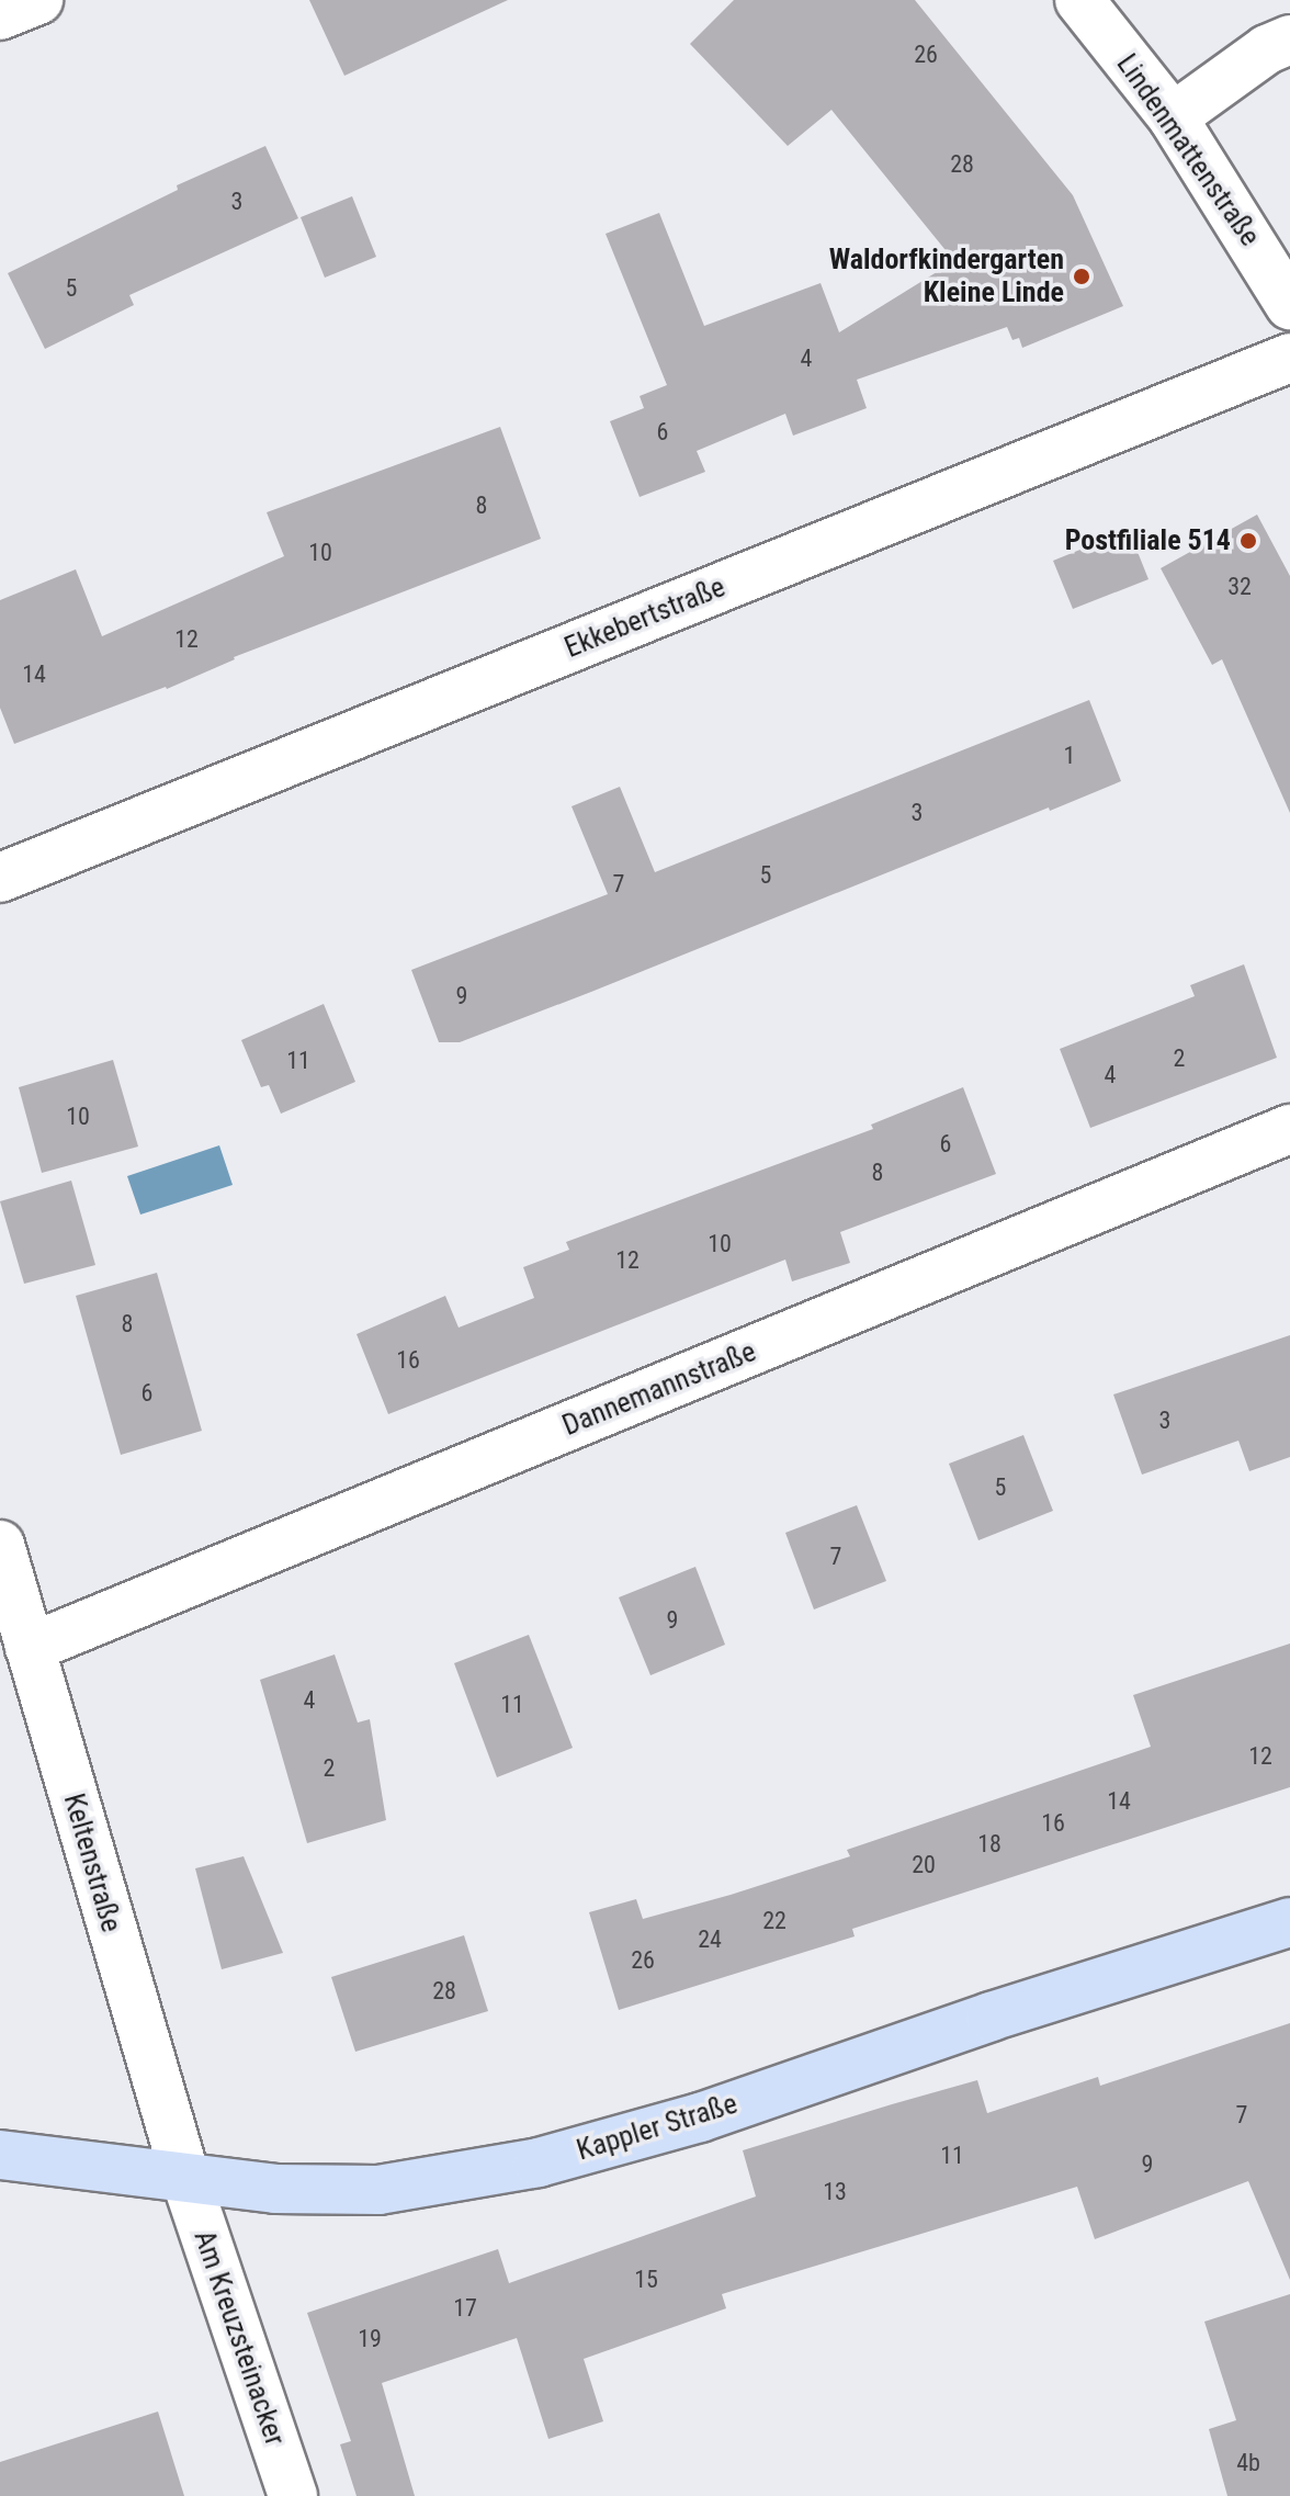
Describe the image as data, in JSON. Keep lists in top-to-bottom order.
{
  "streets": {
    "street": [
      "Lindenmattenstraße",
      "Ekkebertstraße",
      "Dannemannstraße",
      "Keltenstraße",
      "Kappler Straße",
      "Am Kreuzsteinacker"
    ]
  },
  "crossings": [
    ["Dannemannstraße", "Keltenstraße"],
    ["Keltenstraße", "Kappler Straße"],
    ["Keltenstraße", "Am Kreuzsteinacker"],
    ["Kappler Straße", "Am Kreuzsteinacker"]
  ],
  "places": ["Waldorfkindergarten Kleine Linde", "Postfiliale 514"],
  "house_numbers": [
    "26",
    "28",
    "3",
    "5",
    "4",
    "6",
    "8",
    "10",
    "32",
    "12",
    "14",
    "1",
    "3",
    "5",
    "7",
    "9",
    "2",
    "11",
    "4",
    "10",
    "6",
    "8",
    "10",
    "12",
    "8",
    "16",
    "6",
    "3",
    "5",
    "7",
    "9",
    "4",
    "11",
    "12",
    "2",
    "14",
    "16",
    "18",
    "20",
    "22",
    "24",
    "26",
    "28",
    "7",
    "11",
    "9",
    "13",
    "15",
    "17",
    "19",
    "4b"
  ]
}
